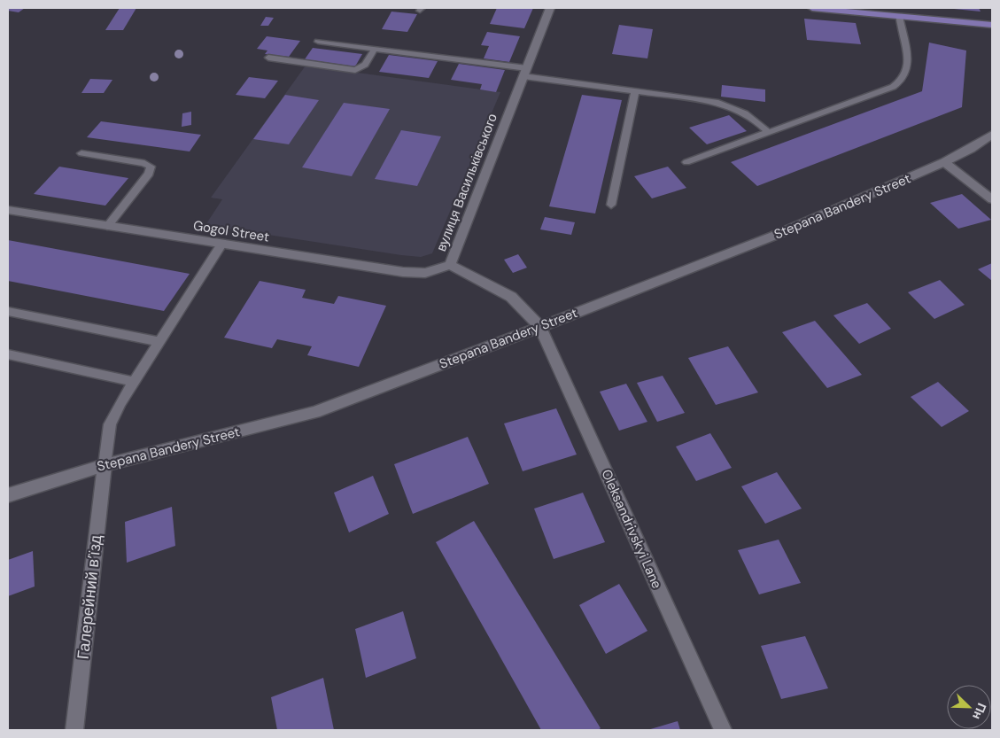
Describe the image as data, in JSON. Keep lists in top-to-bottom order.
{
  "streets": {
    "street": [
      "вулиця Васильківського",
      "Stepana Bandery Street",
      "Gogol Street",
      "Oleksandrivskyi Lane",
      "Галерейний в’їзд"
    ]
  },
  "crossings": [
    ["вулиця Васильківського", "Stepana Bandery Street"],
    ["вулиця Васильківського", "Gogol Street"],
    ["вулиця Васильківського", "Oleksandrivskyi Lane"],
    ["Stepana Bandery Street", "Oleksandrivskyi Lane"],
    ["Stepana Bandery Street", "Галерейний в’їзд"]
  ],
  "north": "bottom right"
}
